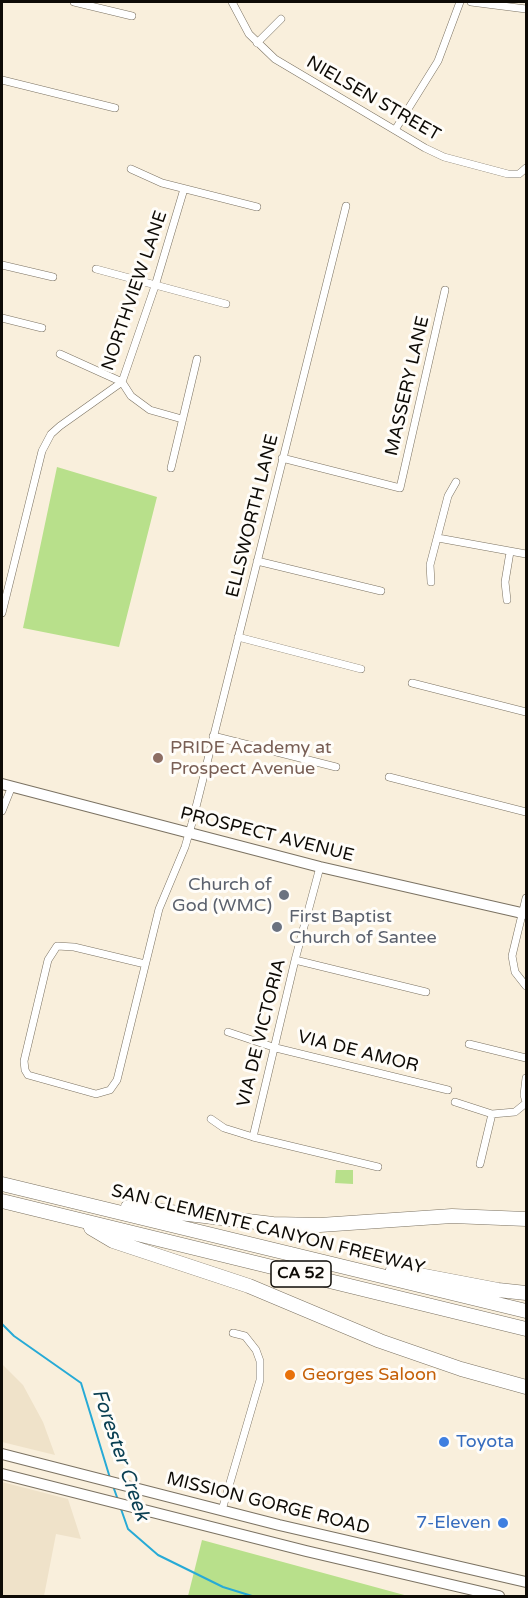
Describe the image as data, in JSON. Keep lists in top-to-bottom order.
{
  "streets": {
    "highway": ["SAN CLEMENTE CANYON FREEWAY", "CA 52"],
    "main road": ["PROSPECT AVENUE", "MISSION GORGE ROAD"],
    "street": [
      "NIELSEN STREET",
      "NORTHVIEW LANE",
      "MASSERY LANE",
      "ELLSWORTH LANE",
      "VIA DE VICTORIA",
      "VIA DE AMOR"
    ]
  },
  "crossings": [
    ["MASSERY LANE", "ELLSWORTH LANE"],
    ["ELLSWORTH LANE", "PROSPECT AVENUE"],
    ["PROSPECT AVENUE", "VIA DE VICTORIA"],
    ["VIA DE VICTORIA", "VIA DE AMOR"]
  ],
  "water": ["Forester Creek"],
  "places": [
    "PRIDE Academy at Prospect Avenue",
    "Church of God (WMC)",
    "First Baptist Church of Santee",
    "Georges Saloon",
    "Toyota",
    "7-Eleven"
  ]
}
